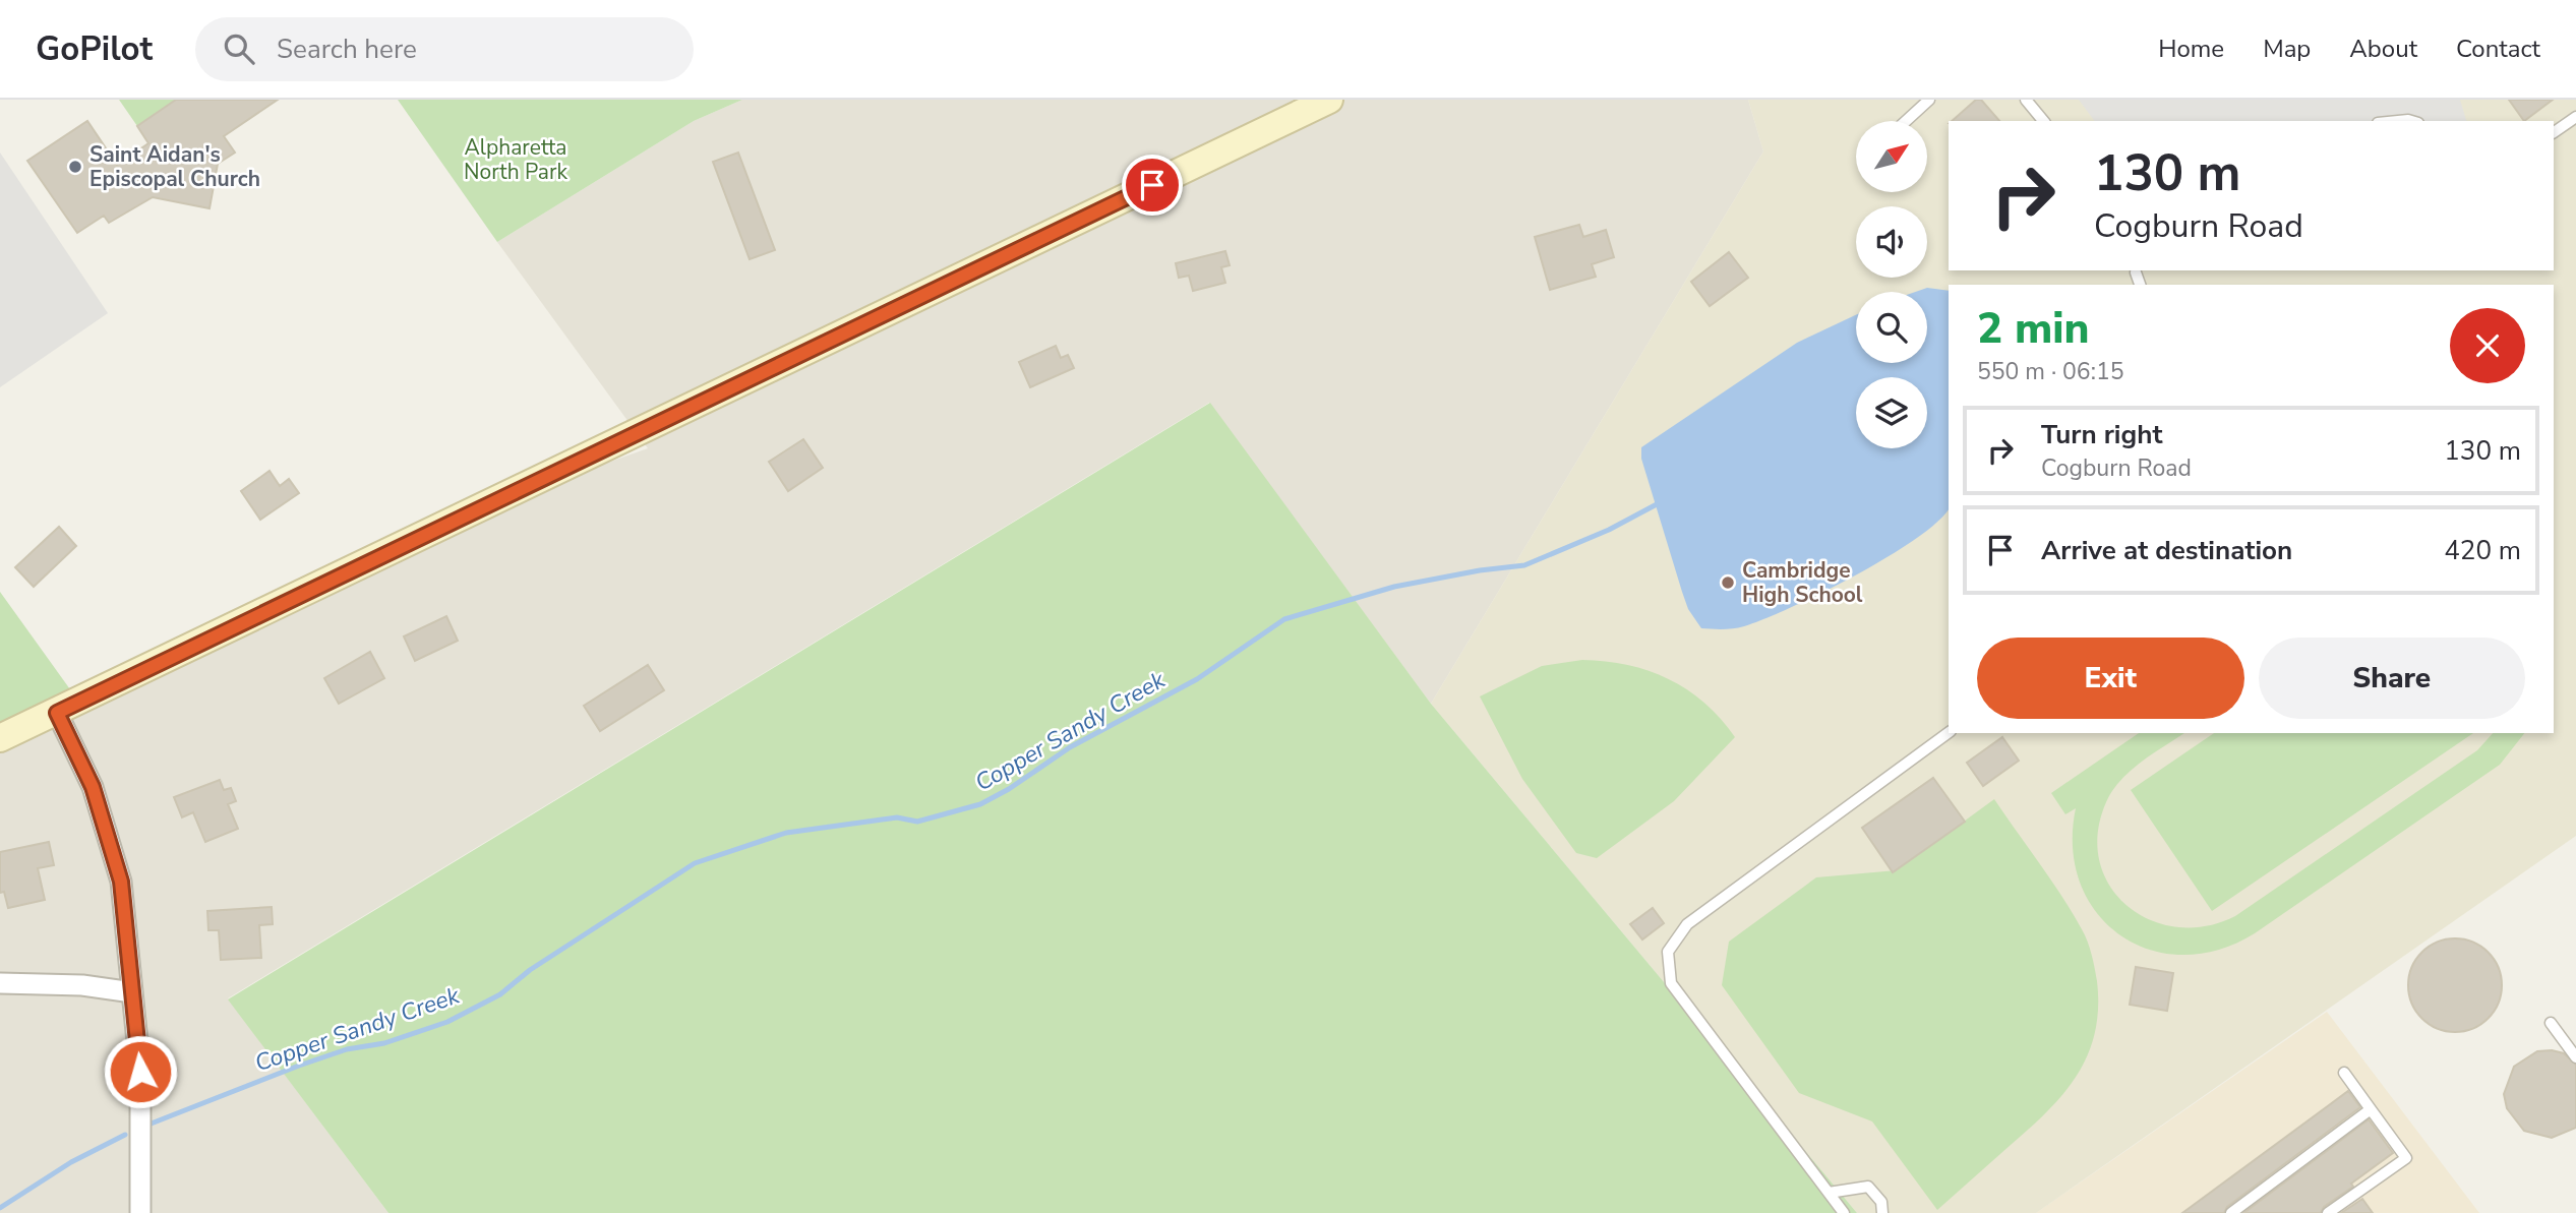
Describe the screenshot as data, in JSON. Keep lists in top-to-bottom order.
{
  "water": ["Copper Sandy Creek"],
  "parks": ["Alpharetta North Park"],
  "places": ["Saint Aidan's Episcopal Church", "Cambridge High School"],
  "north": "top right",
  "page": {
    "header": "GoPilot",
    "search": "Search here",
    "nav": [
      "Home",
      "Map",
      "About",
      "Contact"
    ],
    "turn": ["130 m", "Cogburn Road"],
    "heading": ["2 min", "550 m · 06:15"],
    "list": [
      {
        "name": "Turn right",
        "note": "Cogburn Road",
        "value": "130 m"
      },
      {
        "name": "Arrive at destination",
        "value": "420 m"
      }
    ],
    "buttons": ["Exit", "Share"]
  }
}
